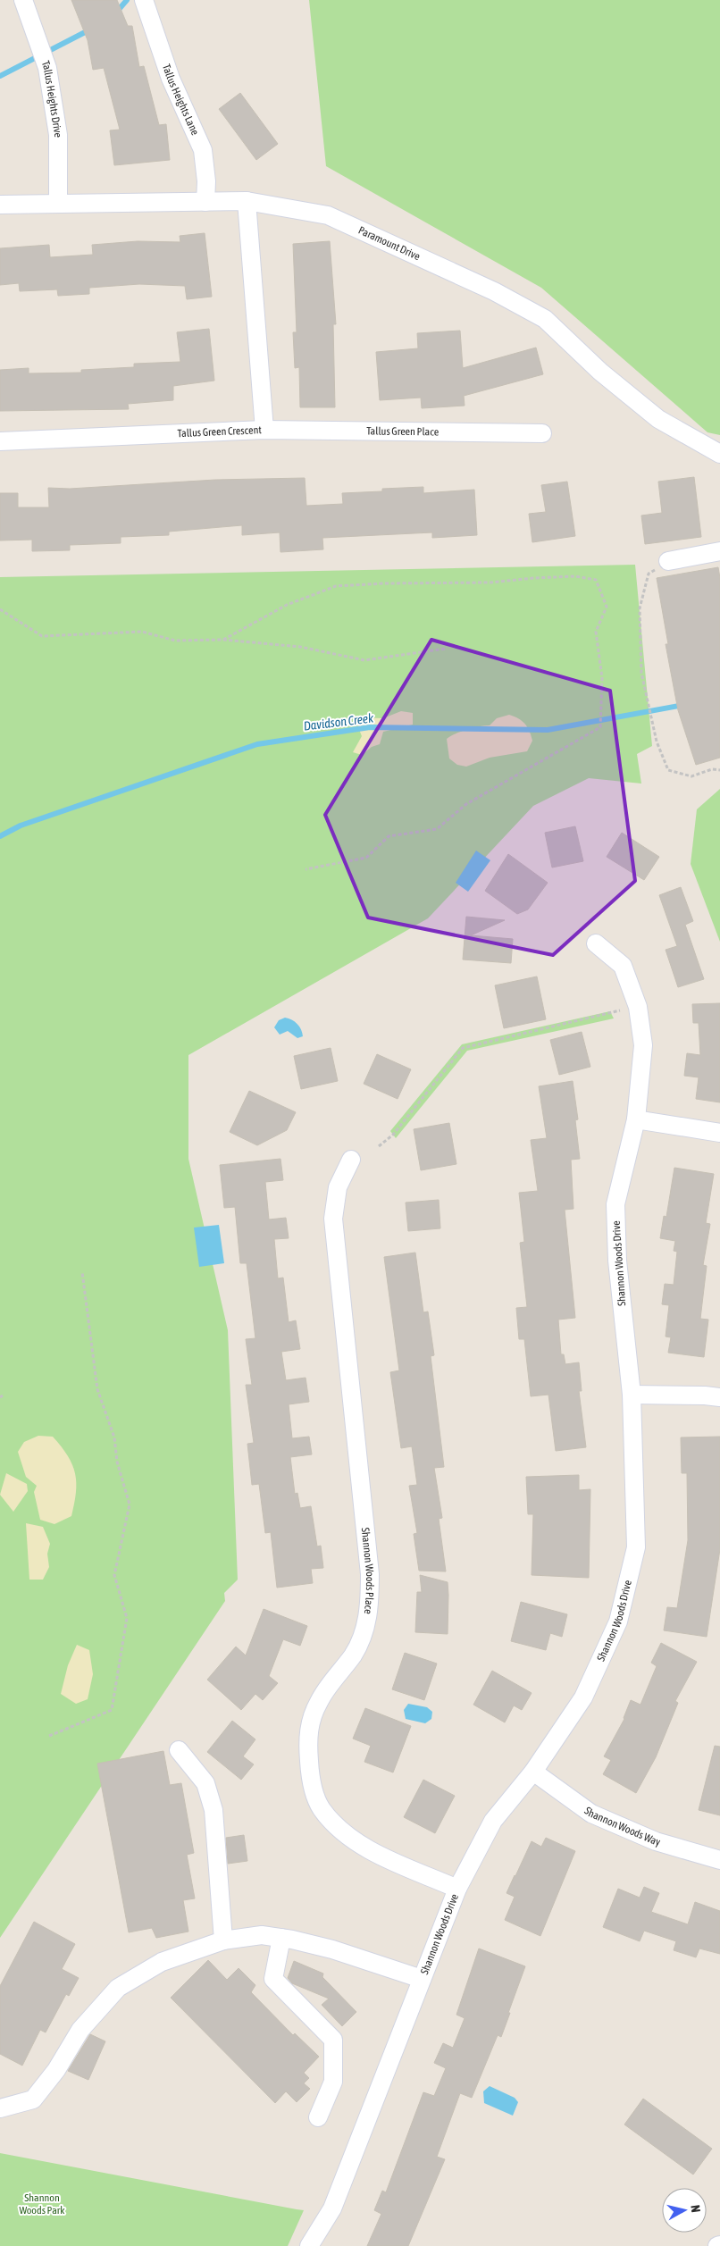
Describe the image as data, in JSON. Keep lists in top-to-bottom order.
{
  "streets": {
    "street": [
      "Tallus Heights Drive",
      "Tallus Heights Lane",
      "Paramount Drive",
      "Tallus Green Crescent",
      "Tallus Green Place",
      "Shannon Woods Drive",
      "Shannon Woods Place",
      "Shannon Woods Way"
    ]
  },
  "crossings": [
    ["Tallus Heights Drive", "Paramount Drive"],
    ["Tallus Heights Lane", "Paramount Drive"],
    ["Paramount Drive", "Tallus Green Crescent"],
    ["Tallus Green Crescent", "Tallus Green Place"],
    ["Shannon Woods Drive", "Shannon Woods Place"],
    ["Shannon Woods Drive", "Shannon Woods Way"]
  ],
  "water": ["Davidson Creek"],
  "parks": ["Shannon Woods Park"],
  "north": "right"
}
